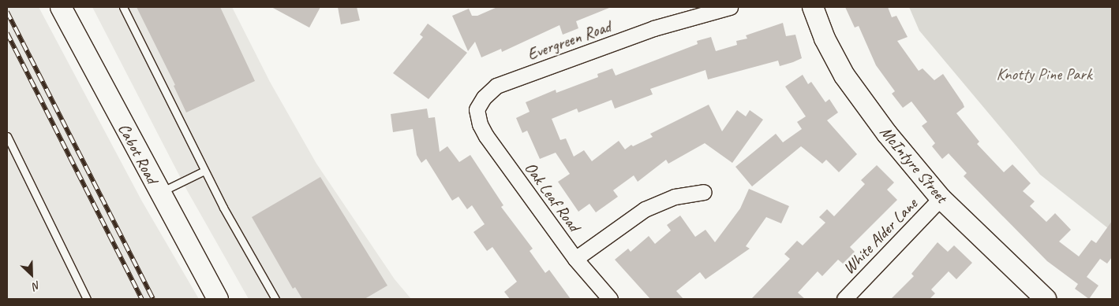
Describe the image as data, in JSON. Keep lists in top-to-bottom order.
{
  "streets": {
    "street": [
      "Evergreen Road",
      "Cabot Road",
      "McIntyre Street",
      "Oak Leaf Road",
      "White Alder Lane"
    ]
  },
  "crossings": [
    ["Evergreen Road", "Oak Leaf Road"],
    ["McIntyre Street", "White Alder Lane"]
  ],
  "parks": ["Knotty Pine Park"],
  "north": "bottom right"
}
